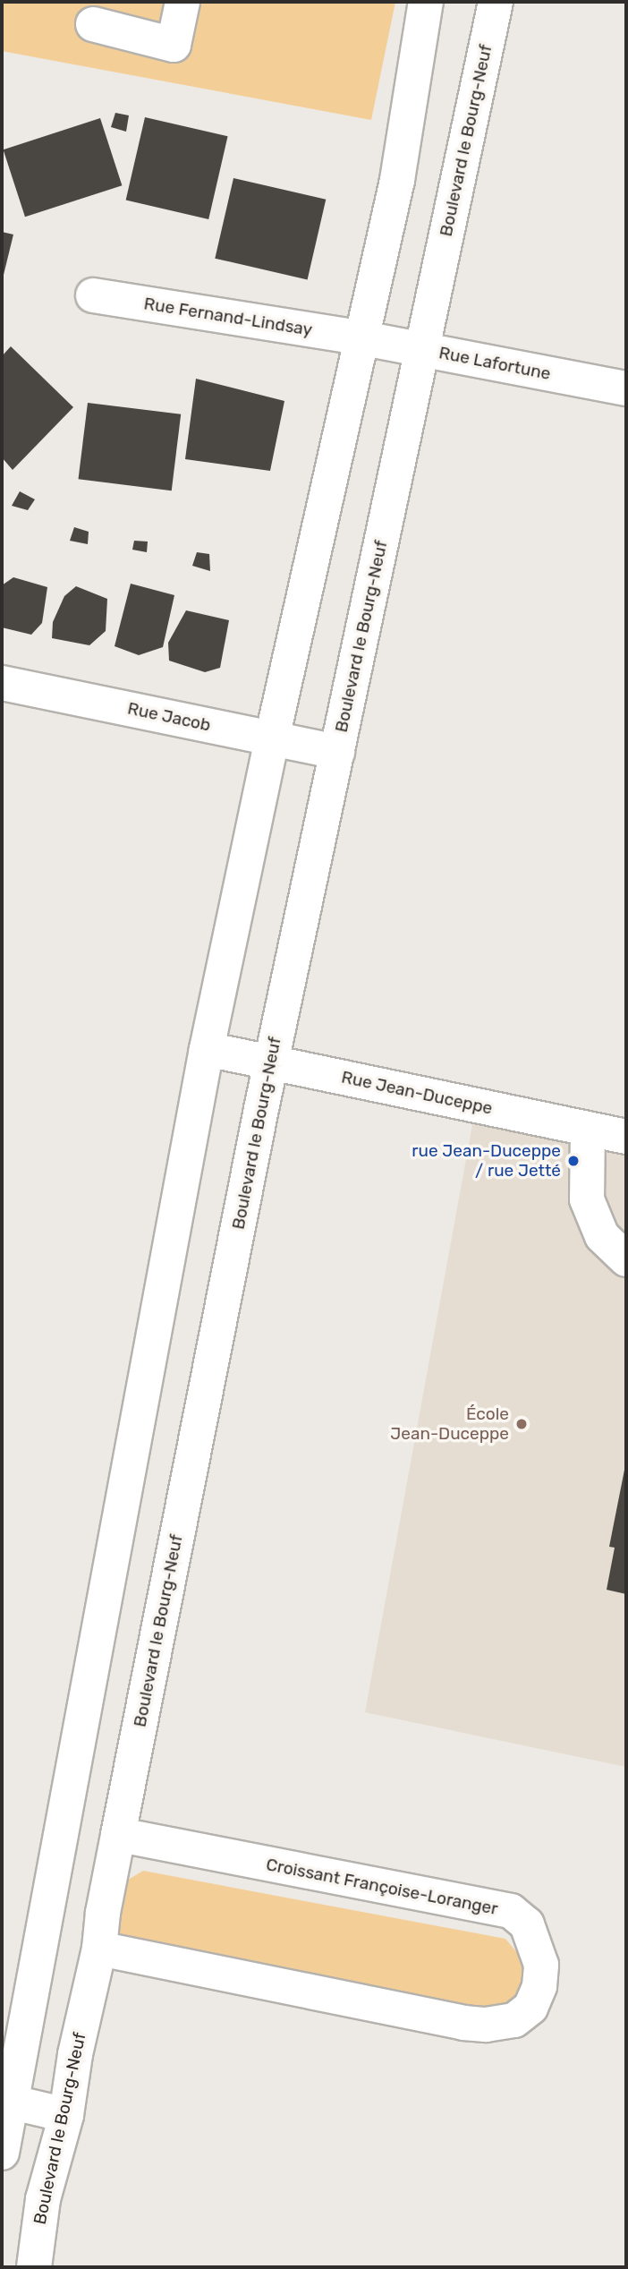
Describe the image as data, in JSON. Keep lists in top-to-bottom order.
{
  "streets": {
    "street": [
      "Boulevard le Bourg-Neuf",
      "Rue Fernand-Lindsay",
      "Rue Lafortune",
      "Rue Jacob",
      "Rue Jean-Duceppe",
      "Croissant Françoise-Loranger"
    ]
  },
  "crossings": [
    ["Boulevard le Bourg-Neuf", "Rue Lafortune"],
    ["Boulevard le Bourg-Neuf", "Rue Jacob"],
    ["Boulevard le Bourg-Neuf", "Rue Jean-Duceppe"],
    ["Boulevard le Bourg-Neuf", "Croissant Françoise-Loranger"],
    ["Rue Fernand-Lindsay", "Rue Lafortune"]
  ],
  "places": ["rue Jean-Duceppe / rue Jetté", "École Jean-Duceppe"]
}
